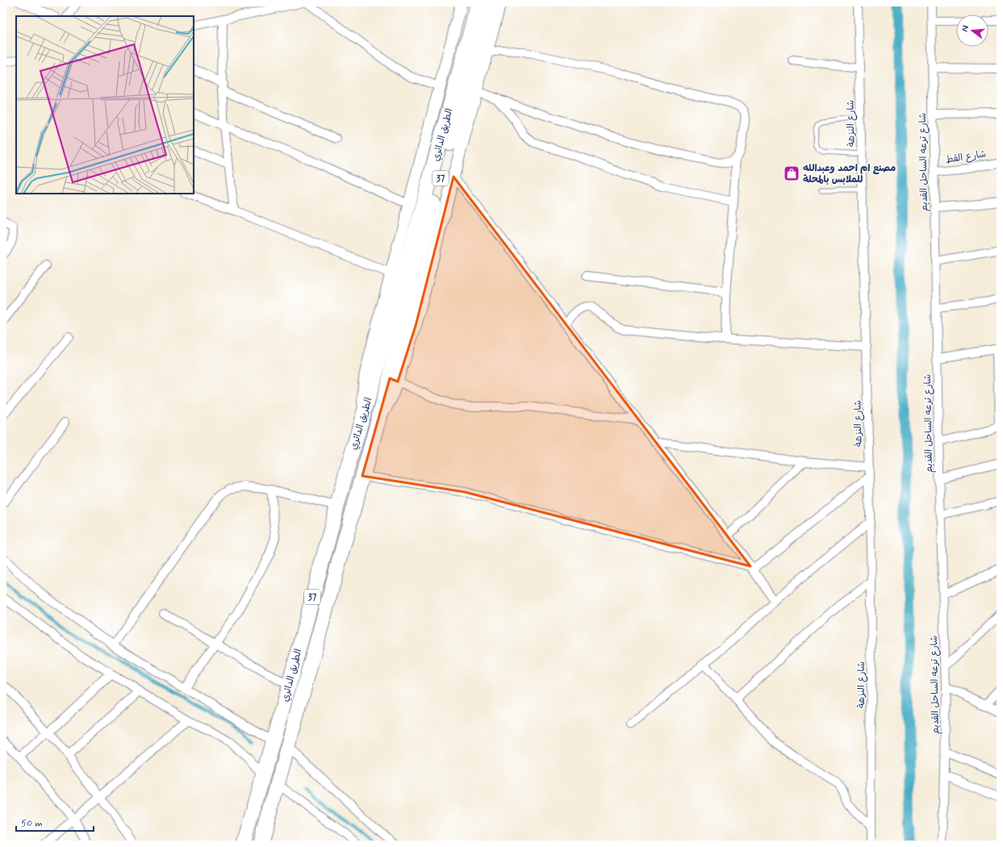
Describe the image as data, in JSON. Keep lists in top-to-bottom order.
{
  "streets": {
    "highway": ["الطريق الدائري", "37"],
    "street": ["شارع النزهة", "شارع القط", "شارع ترعه الساحل القديم"]
  },
  "crossings": [
    ["شارع القط", "شارع ترعه الساحل القديم"]
  ],
  "places": {
    "shop": ["مصنع ام احمد وعبدالله للملابس بالمحلة"]
  },
  "scale_bar": "50 m",
  "north": "left"
}
